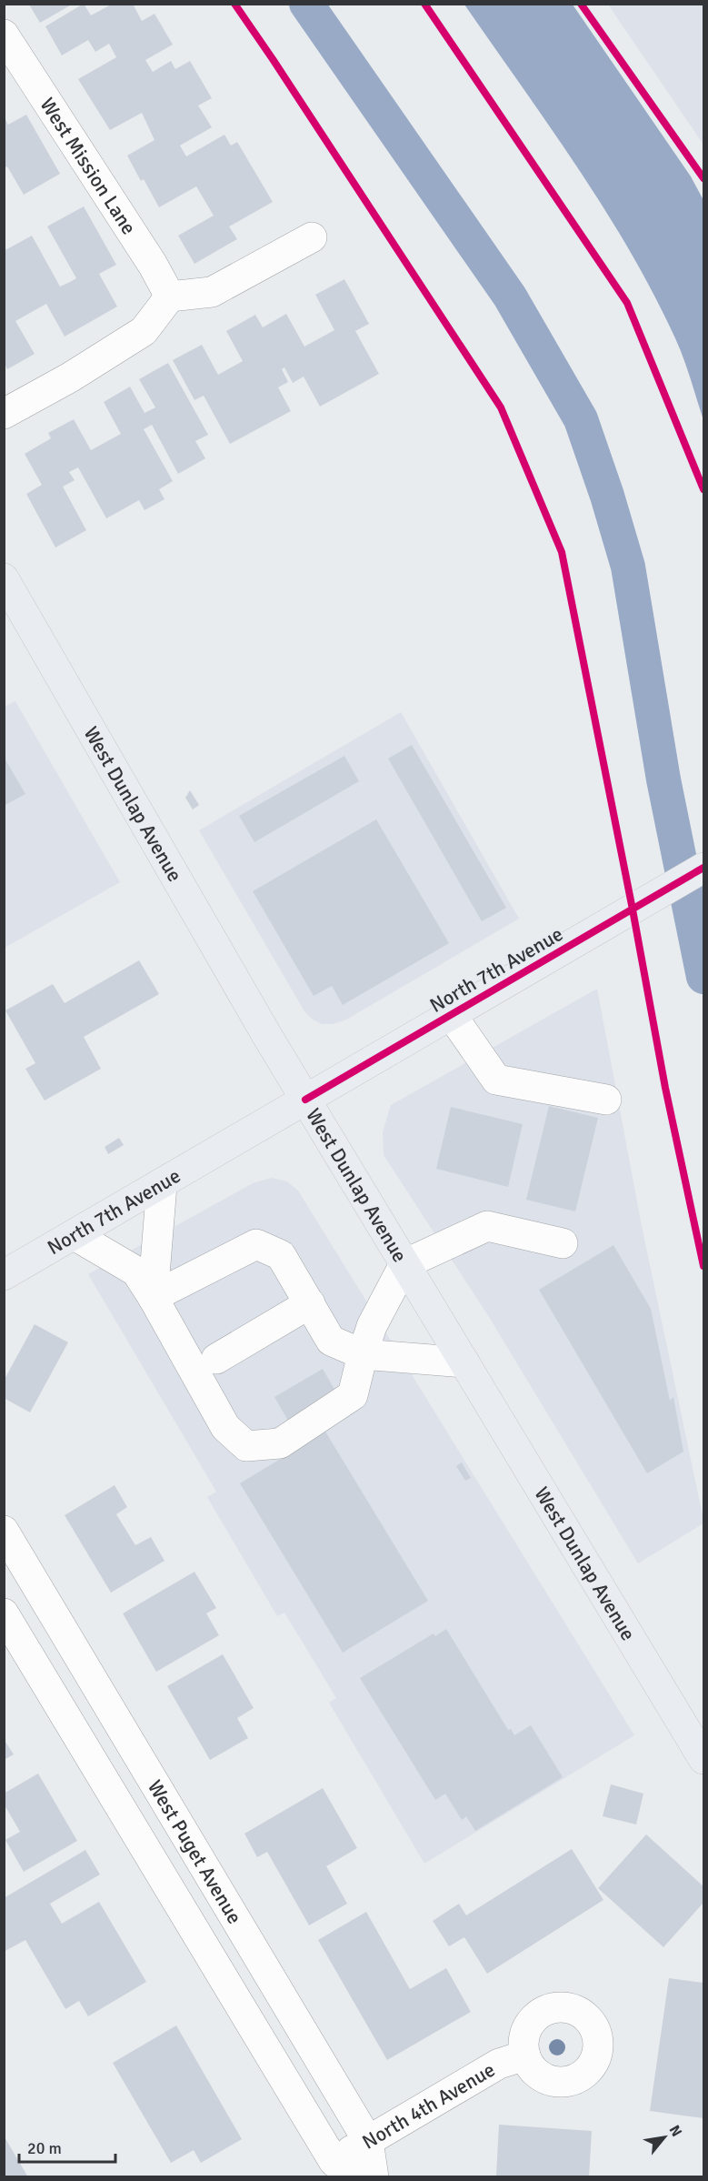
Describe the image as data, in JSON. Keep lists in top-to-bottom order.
{
  "streets": {
    "main road": ["West Dunlap Avenue", "North 7th Avenue"],
    "street": ["West Mission Lane", "West Puget Avenue", "North 4th Avenue"]
  },
  "crossings": [
    ["West Dunlap Avenue", "North 7th Avenue"],
    ["West Puget Avenue", "North 4th Avenue"]
  ],
  "scale_bar": "20 m",
  "north": "top right"
}
